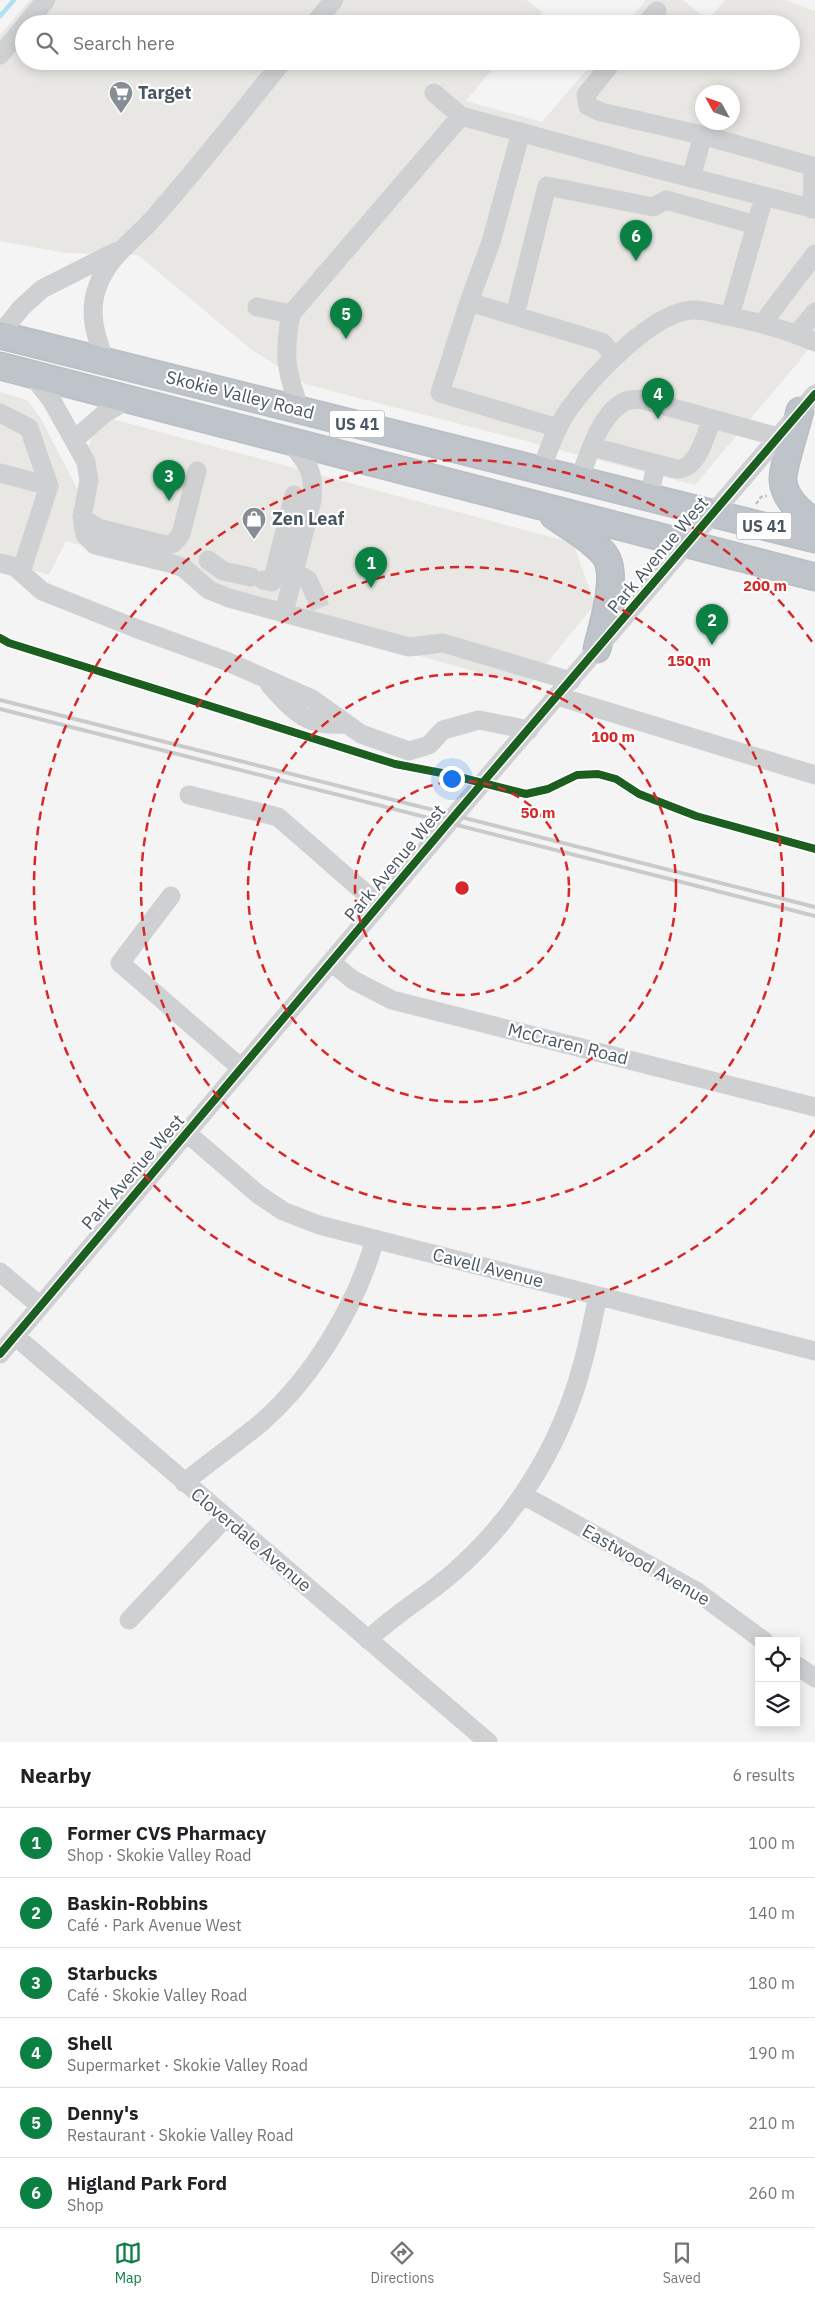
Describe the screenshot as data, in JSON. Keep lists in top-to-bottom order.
{
  "streets": {
    "highway": ["Skokie Valley Road", "US 41"],
    "street": [
      "Park Avenue West",
      "McCraren Road",
      "Cavell Avenue",
      "Cloverdale Avenue",
      "Eastwood Avenue"
    ]
  },
  "crossings": [
    ["Skokie Valley Road", "US 41"],
    ["Skokie Valley Road", "Park Avenue West"],
    ["US 41", "Park Avenue West"],
    ["Park Avenue West", "McCraren Road"],
    ["Park Avenue West", "Cavell Avenue"],
    ["Park Avenue West", "Cloverdale Avenue"]
  ],
  "places": {
    "supermarket": ["Target"],
    "shop": ["Zen Leaf"]
  },
  "north": "top left",
  "page": {
    "search": "Search here",
    "pins": [
      "6",
      "5",
      "4",
      "3",
      "1",
      "2"
    ],
    "heading": ["Nearby", "6 results"],
    "list": [
      {
        "mark": "1",
        "name": "Former CVS Pharmacy",
        "note": "Shop · Skokie Valley Road",
        "value": "100 m"
      },
      {
        "mark": "2",
        "name": "Baskin-Robbins",
        "note": "Café · Park Avenue West",
        "value": "140 m"
      },
      {
        "mark": "3",
        "name": "Starbucks",
        "note": "Café · Skokie Valley Road",
        "value": "180 m"
      },
      {
        "mark": "4",
        "name": "Shell",
        "note": "Supermarket · Skokie Valley Road",
        "value": "190 m"
      },
      {
        "mark": "5",
        "name": "Denny's",
        "note": "Restaurant · Skokie Valley Road",
        "value": "210 m"
      },
      {
        "mark": "6",
        "name": "Higland Park Ford",
        "note": "Shop",
        "value": "260 m"
      }
    ],
    "nav": ["Map", "Directions", "Saved"]
  },
  "rings": [
    "200 m",
    "150 m",
    "100 m",
    "50 m"
  ]
}
